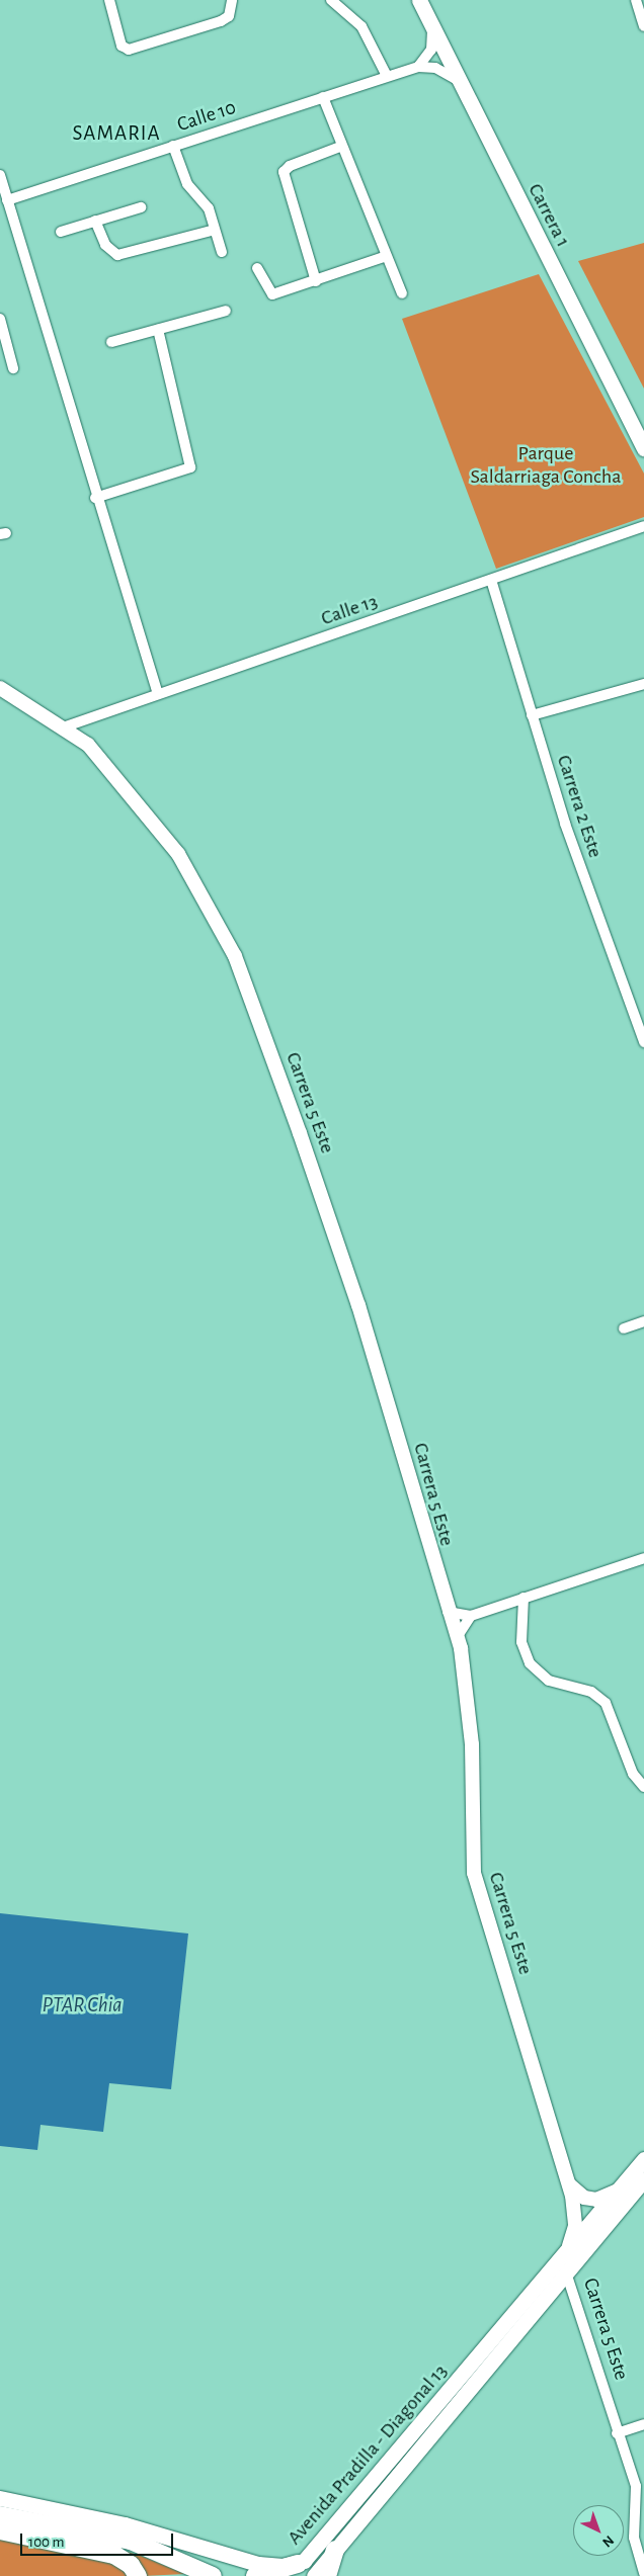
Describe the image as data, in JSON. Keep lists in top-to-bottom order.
{
  "streets": {
    "main road": ["Carrera 1", "Avenida Pradilla - Diagonal 13"],
    "street": [
      "Calle 10",
      "Calle 13",
      "Carrera 2 Este",
      "Carrera 5 Este"
    ]
  },
  "crossings": [
    ["Calle 13", "Carrera 2 Este"],
    ["Calle 13", "Carrera 5 Este"],
    ["Carrera 5 Este", "Avenida Pradilla - Diagonal 13"]
  ],
  "districts": ["SAMARIA"],
  "water": ["PTAR Chia"],
  "parks": ["Parque Saldarriaga Concha"],
  "scale_bar": "100 m",
  "north": "bottom right"
}
